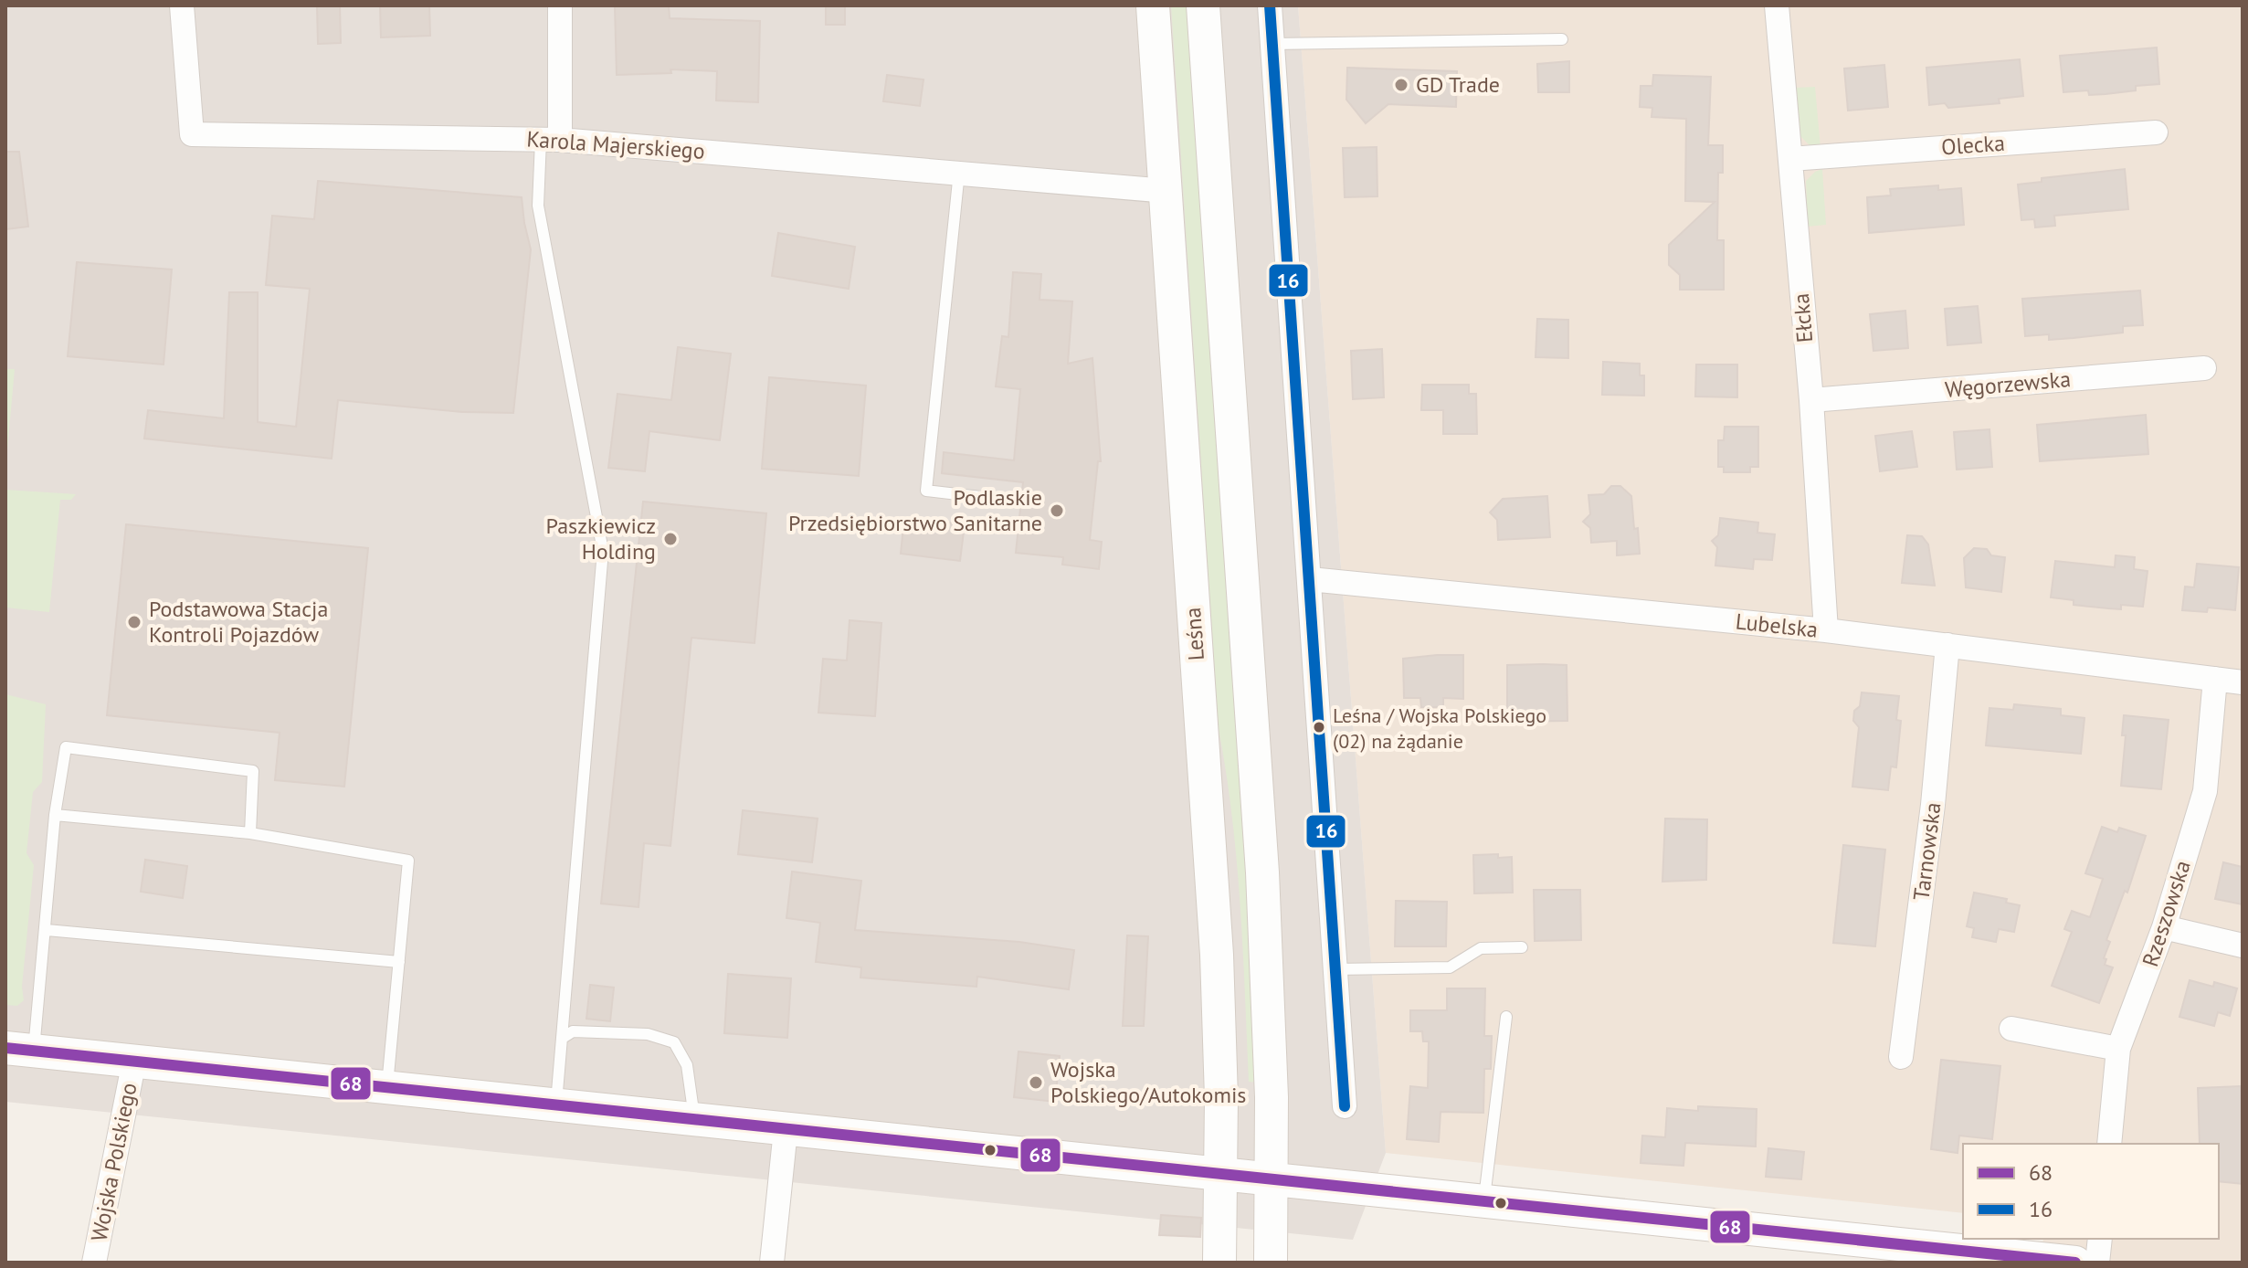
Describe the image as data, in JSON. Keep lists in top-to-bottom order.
{
  "streets": {
    "main road": ["Leśna", "Wojska Polskiego"],
    "street": [
      "Karola Majerskiego",
      "Olecka",
      "Ełcka",
      "Węgorzewska",
      "Lubelska",
      "Tarnowska",
      "Rzeszowska"
    ]
  },
  "crossings": [
    ["Karola Majerskiego", "Leśna"],
    ["Olecka", "Ełcka"],
    ["Ełcka", "Węgorzewska"],
    ["Ełcka", "Lubelska"],
    ["Lubelska", "Tarnowska"],
    ["Lubelska", "Rzeszowska"],
    ["Leśna", "Wojska Polskiego"]
  ],
  "places": [
    "GD Trade",
    "Podlaskie Przedsiębiorstwo Sanitarne",
    "Paszkiewicz Holding",
    "Podstawowa Stacja Kontroli Pojazdów",
    "Leśna / Wojska Polskiego (02) na żądanie",
    "Wojska Polskiego/Autokomis"
  ],
  "lines": ["transit line 16", "transit line 68"],
  "legend": ["68", "16"]
}
